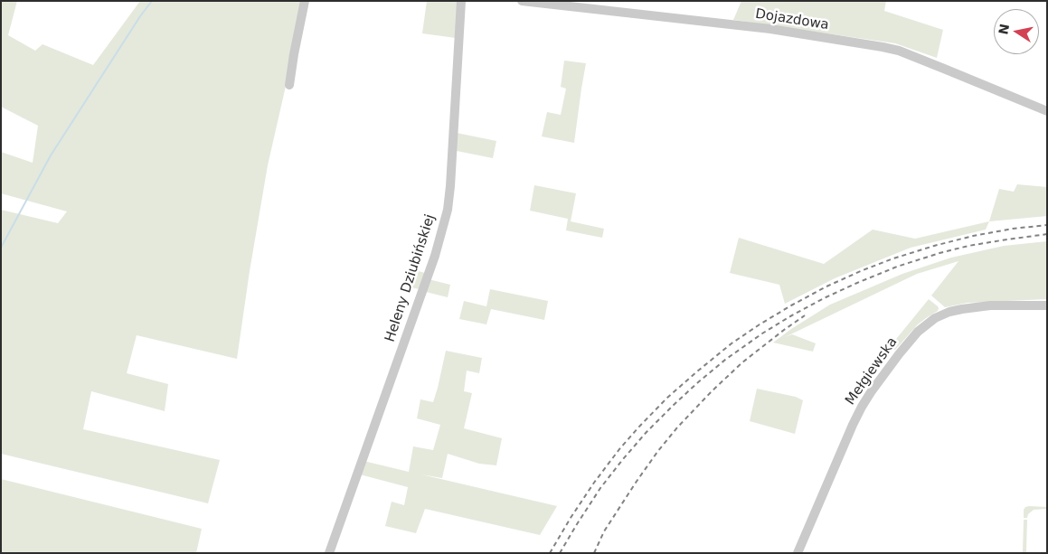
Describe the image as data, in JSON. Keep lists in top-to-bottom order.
{
  "streets": {
    "street": ["Dojazdowa", "Heleny Dziubińskiej", "Mełgiewska"]
  },
  "north": "left"
}
